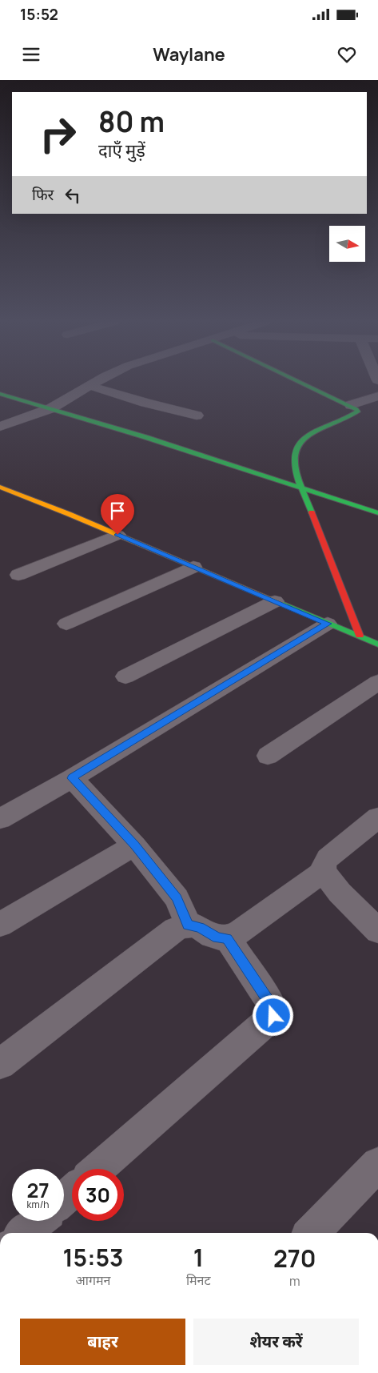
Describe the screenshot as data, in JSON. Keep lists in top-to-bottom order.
{
  "north": "right",
  "page": {
    "status": "15:52",
    "header": "Waylane",
    "turn": ["80 m", "दाएँ मुड़ें"],
    "then": "फिर",
    "speed": "27 km/h",
    "limit": "30",
    "eta": [
      "15:53",
      "आगमन",
      "1",
      "मिनट",
      "270",
      "m"
    ],
    "buttons": ["बाहर", "शेयर करें"]
  }
}
